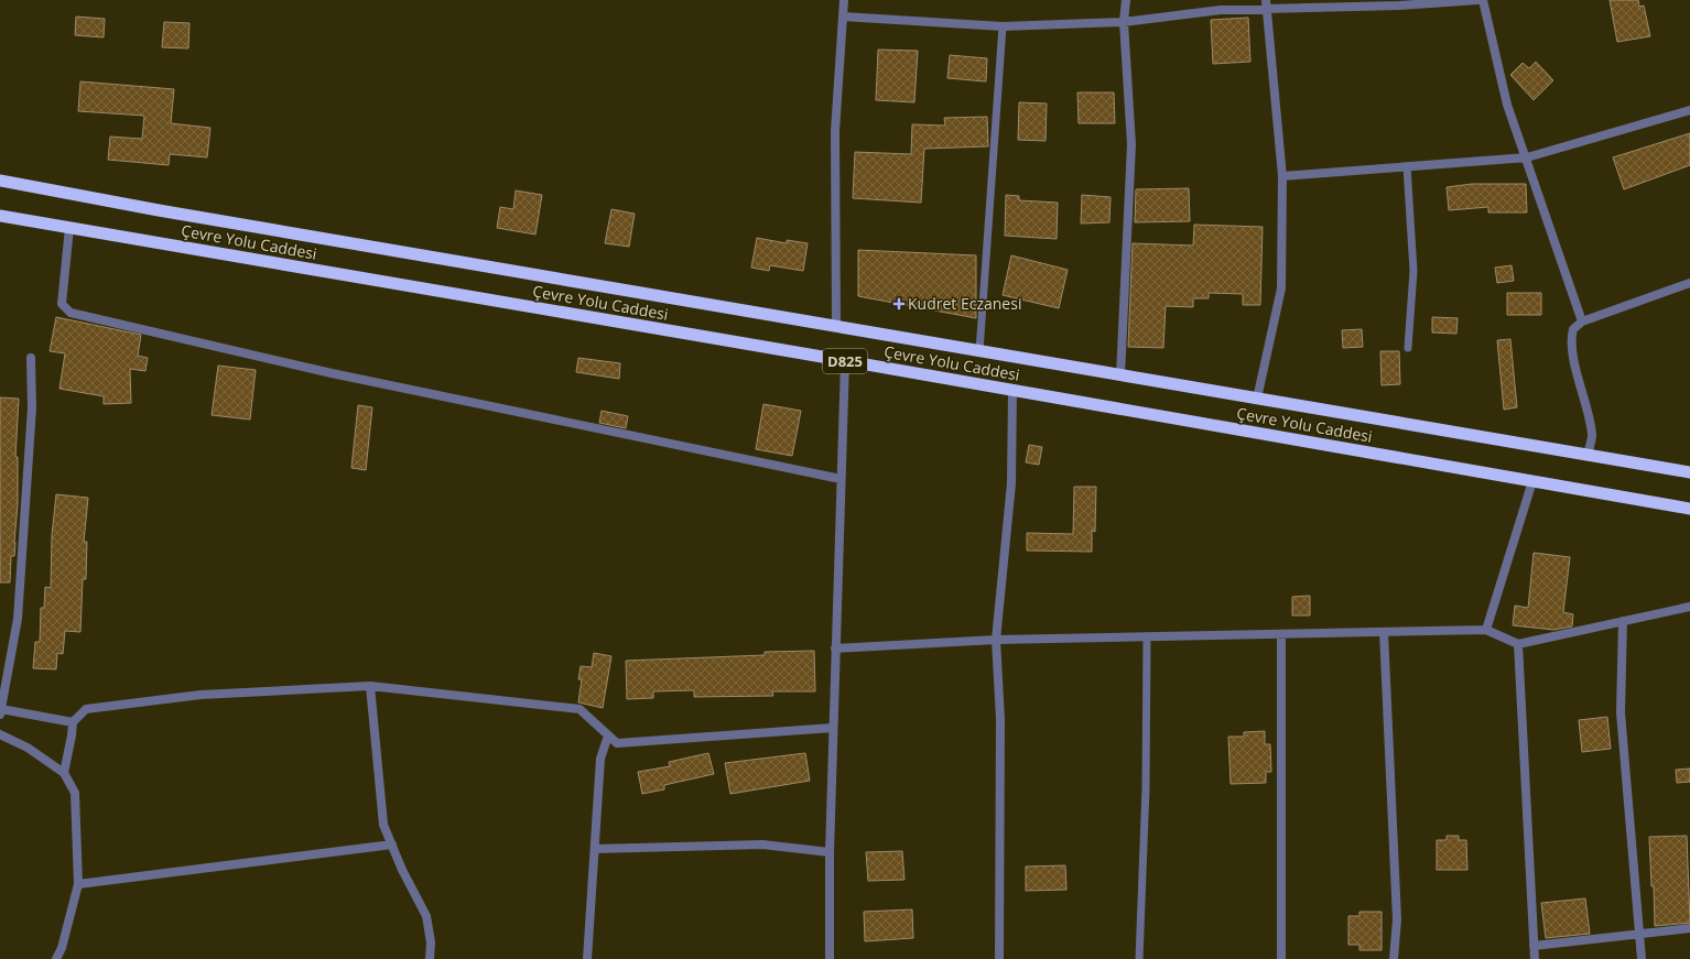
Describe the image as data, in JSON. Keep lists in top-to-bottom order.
{
  "streets": {
    "highway": ["Çevre Yolu Caddesi", "D825"]
  },
  "places": {
    "health": ["Kudret Eczanesi"]
  }
}
